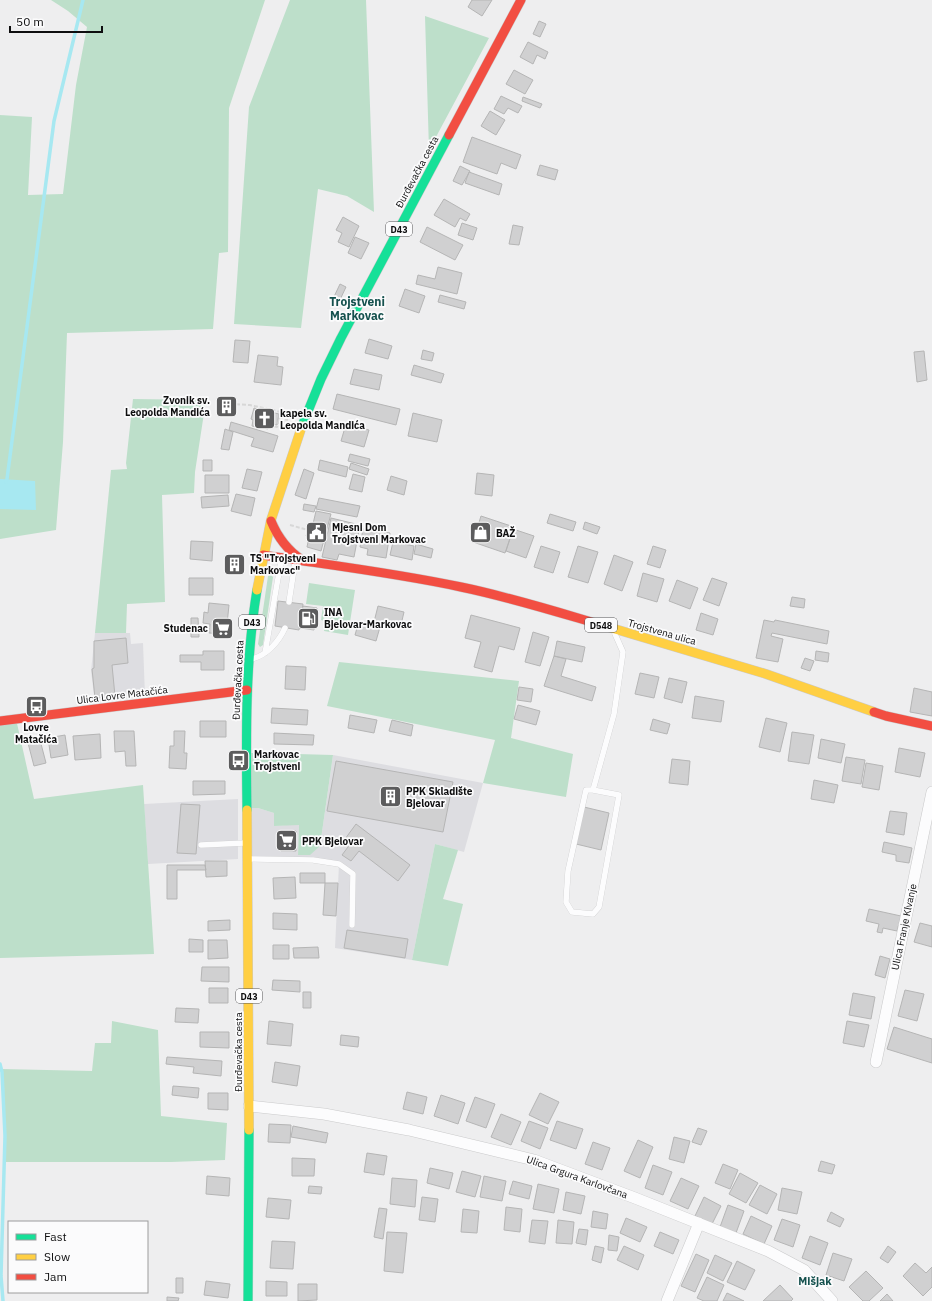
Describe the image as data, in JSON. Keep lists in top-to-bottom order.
{
  "streets": {
    "main road": [
      "Đurđevačka cesta",
      "D43",
      "D548",
      "Trojstvena ulica",
      "Ulica Lovre Matačića"
    ],
    "street": ["Ulica Franje Klvanje", "Ulica Grgura Karlovčana"]
  },
  "crossings": [
    ["Đurđevačka cesta", "Trojstvena ulica"],
    ["Đurđevačka cesta", "Ulica Lovre Matačića"],
    ["Đurđevačka cesta", "Ulica Grgura Karlovčana"]
  ],
  "districts": ["Trojstveni Markovac", "Mišjak"],
  "places": {
    "building": ["Zvonik sv. Leopolda Mandića", "TS \"Trojstveni Markovac\"", "PPK Skladište Bjelovar"],
    "church": ["kapela sv. Leopolda Mandića"],
    "public building": ["Mjesni Dom Trojstveni Markovac"],
    "shop": ["BAŽ"],
    "fuel station": ["INA Bjelovar-Markovac"],
    "supermarket": ["Studenac", "PPK Bjelovar"],
    "bus stop": ["Lovre Matačića", "Markovac Trojstveni"]
  },
  "legend": ["Fast", "Slow", "Jam"],
  "scale_bar": "50 m"
}
